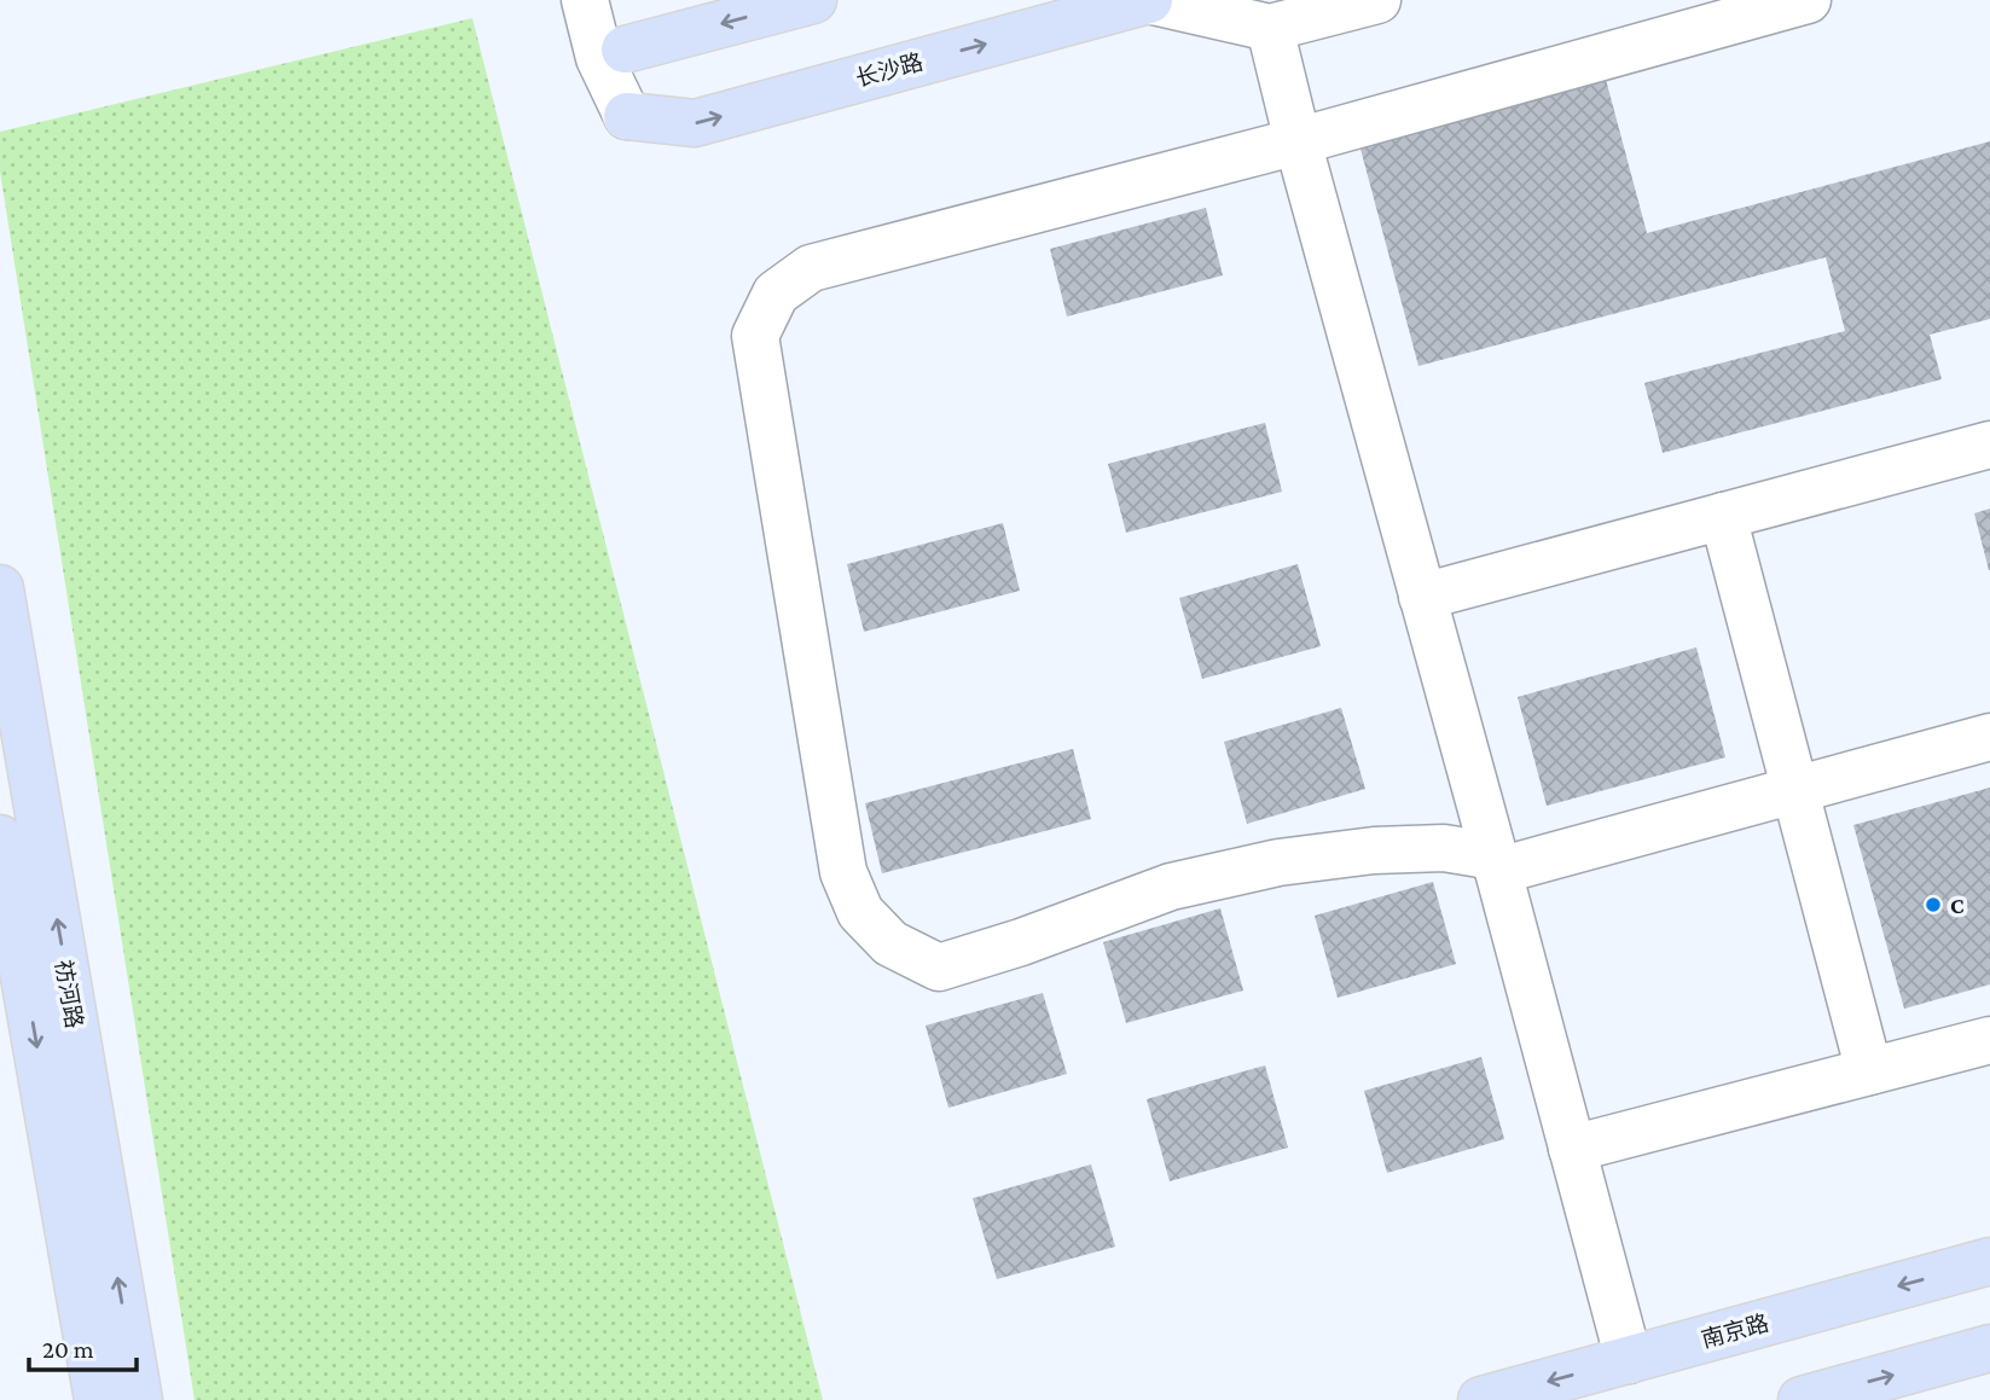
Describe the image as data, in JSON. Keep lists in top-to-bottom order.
{
  "streets": {
    "main road": ["长沙路", "祊河路", "南京路"]
  },
  "places": ["C"],
  "scale_bar": "20 m"
}
